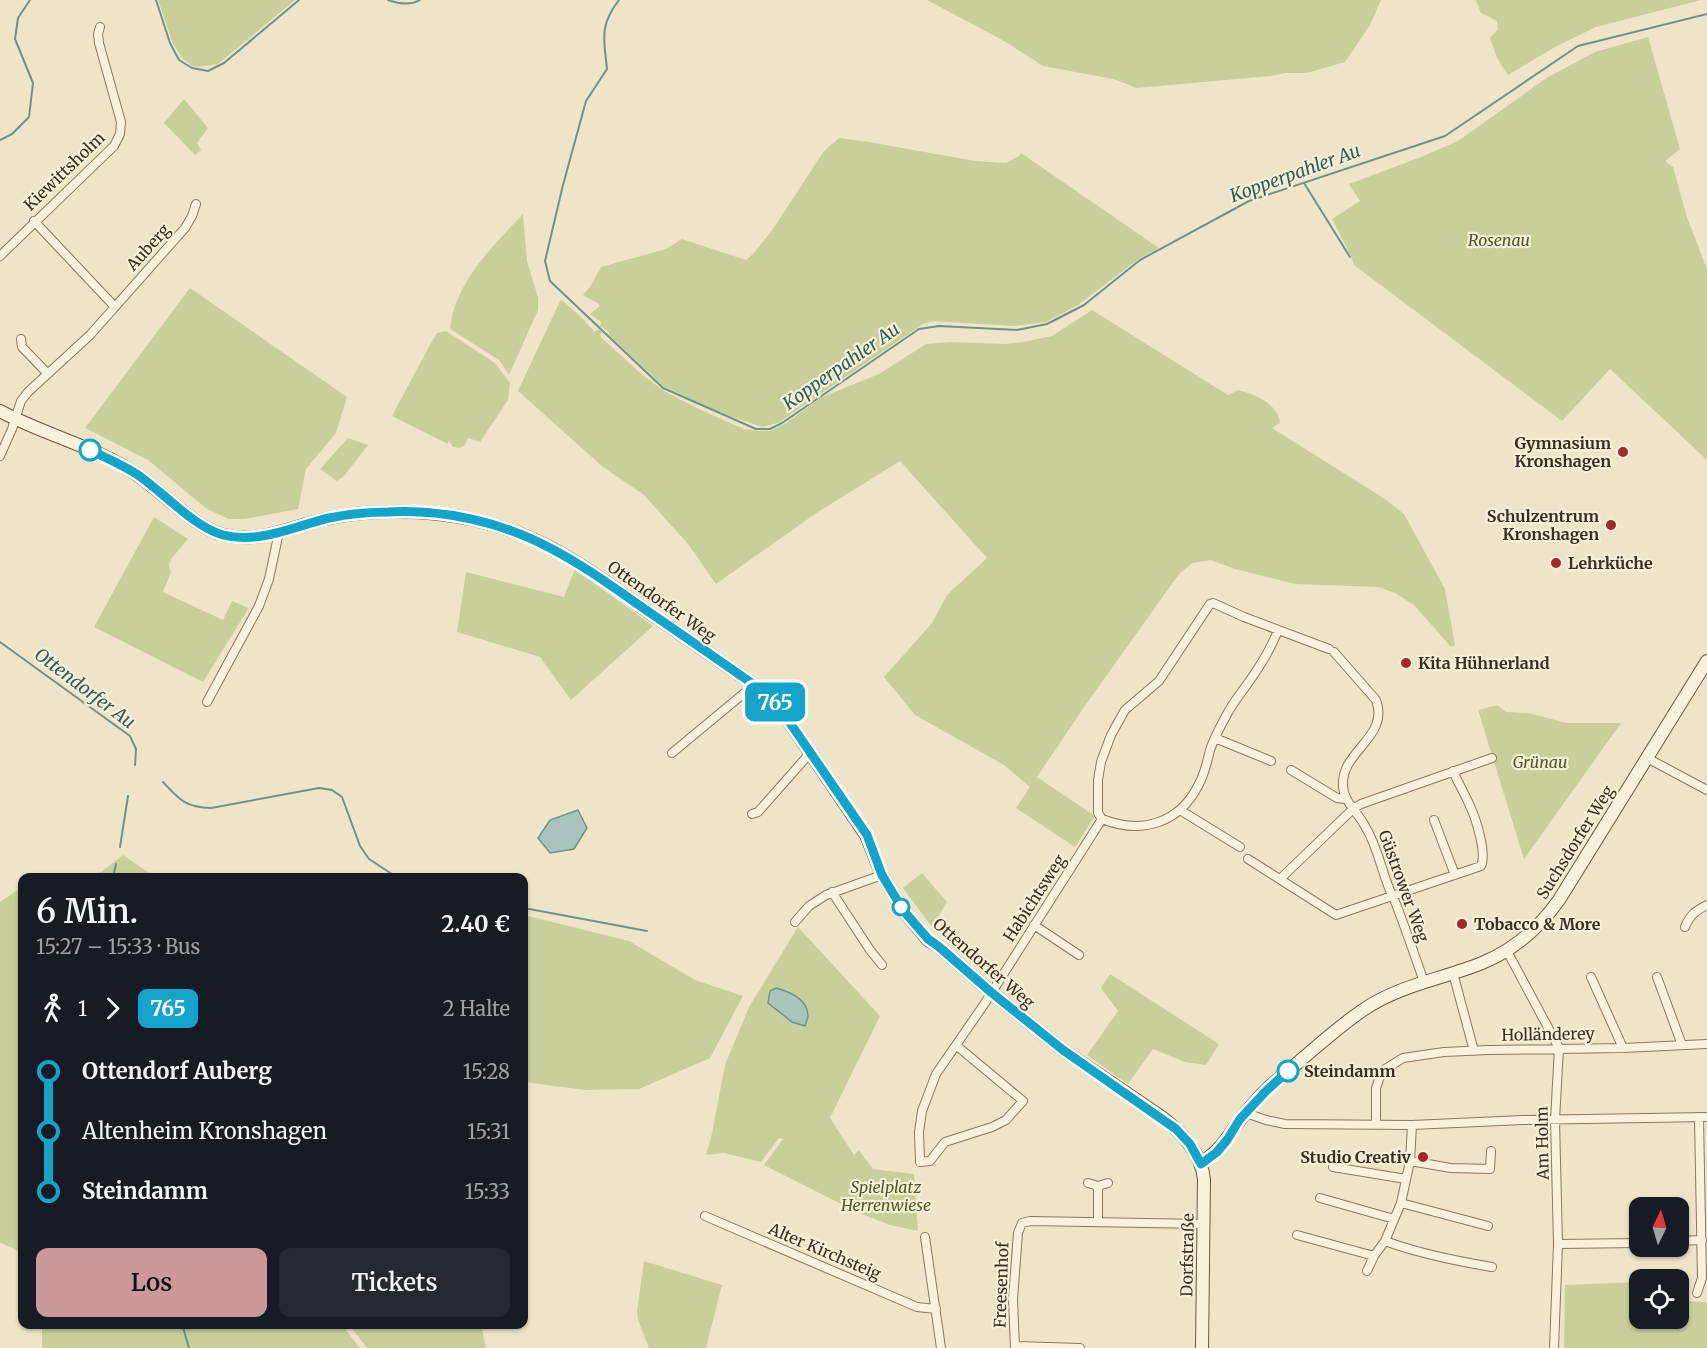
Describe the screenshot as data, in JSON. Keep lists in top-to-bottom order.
{
  "streets": {
    "main road": ["Ottendorfer Weg", "Suchsdorfer Weg", "Dorfstraße"],
    "street": [
      "Kiewittsholm",
      "Auberg",
      "Güstrower Weg",
      "Habichtsweg",
      "Holländerey",
      "Am Holm",
      "Alter Kirchsteig",
      "Freesenhof"
    ]
  },
  "crossings": [
    ["Auberg", "Ottendorfer Weg"],
    ["Ottendorfer Weg", "Suchsdorfer Weg"],
    ["Ottendorfer Weg", "Habichtsweg"],
    ["Ottendorfer Weg", "Dorfstraße"],
    ["Suchsdorfer Weg", "Güstrower Weg"],
    ["Suchsdorfer Weg", "Dorfstraße"],
    ["Holländerey", "Am Holm"]
  ],
  "water": ["Kopperpahler Au", "Ottendorfer Au"],
  "parks": ["Rosenau", "Grünau", "Spielplatz Herrenwiese"],
  "places": [
    "Gymnasium Kronshagen",
    "Schulzentrum Kronshagen",
    "Lehrküche",
    "Kita Hühnerland",
    "Tobacco & More",
    "Steindamm",
    "Studio Creativ"
  ],
  "lines": ["bus line 765"],
  "north": "top",
  "page": {
    "on_map": "765",
    "heading": ["6 Min.", "15:27 – 15:33 · Bus", "2.40 €"],
    "legs": ["1", "765", "2 Halte"],
    "list": [
      {
        "name": "Ottendorf Auberg",
        "value": "15:28"
      },
      {
        "name": "Altenheim Kronshagen",
        "value": "15:31"
      },
      {
        "name": "Steindamm",
        "value": "15:33"
      }
    ],
    "buttons": ["Los", "Tickets"]
  }
}
